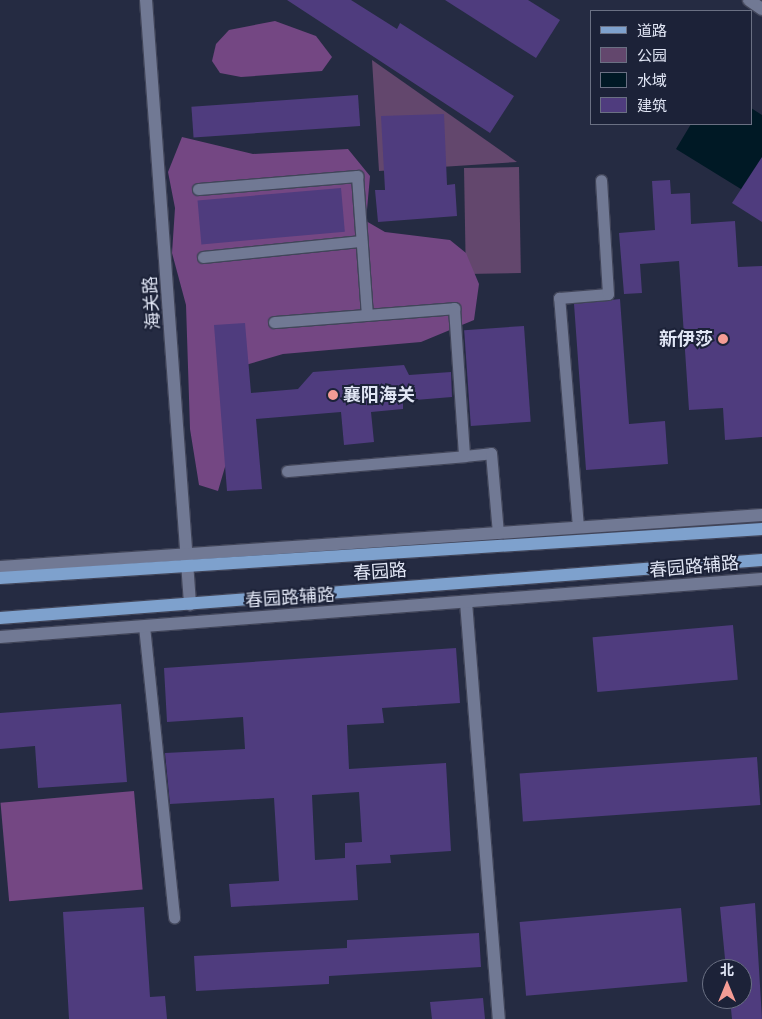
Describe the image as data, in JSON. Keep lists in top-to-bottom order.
{
  "streets": {
    "main road": ["春园路"],
    "street": ["海关路", "春园路辅路"]
  },
  "crossings": [
    ["海关路", "春园路"]
  ],
  "places": ["新伊莎", "襄阳海关"],
  "legend": [
    "道路",
    "公园",
    "水域",
    "建筑"
  ],
  "north": "top"
}
